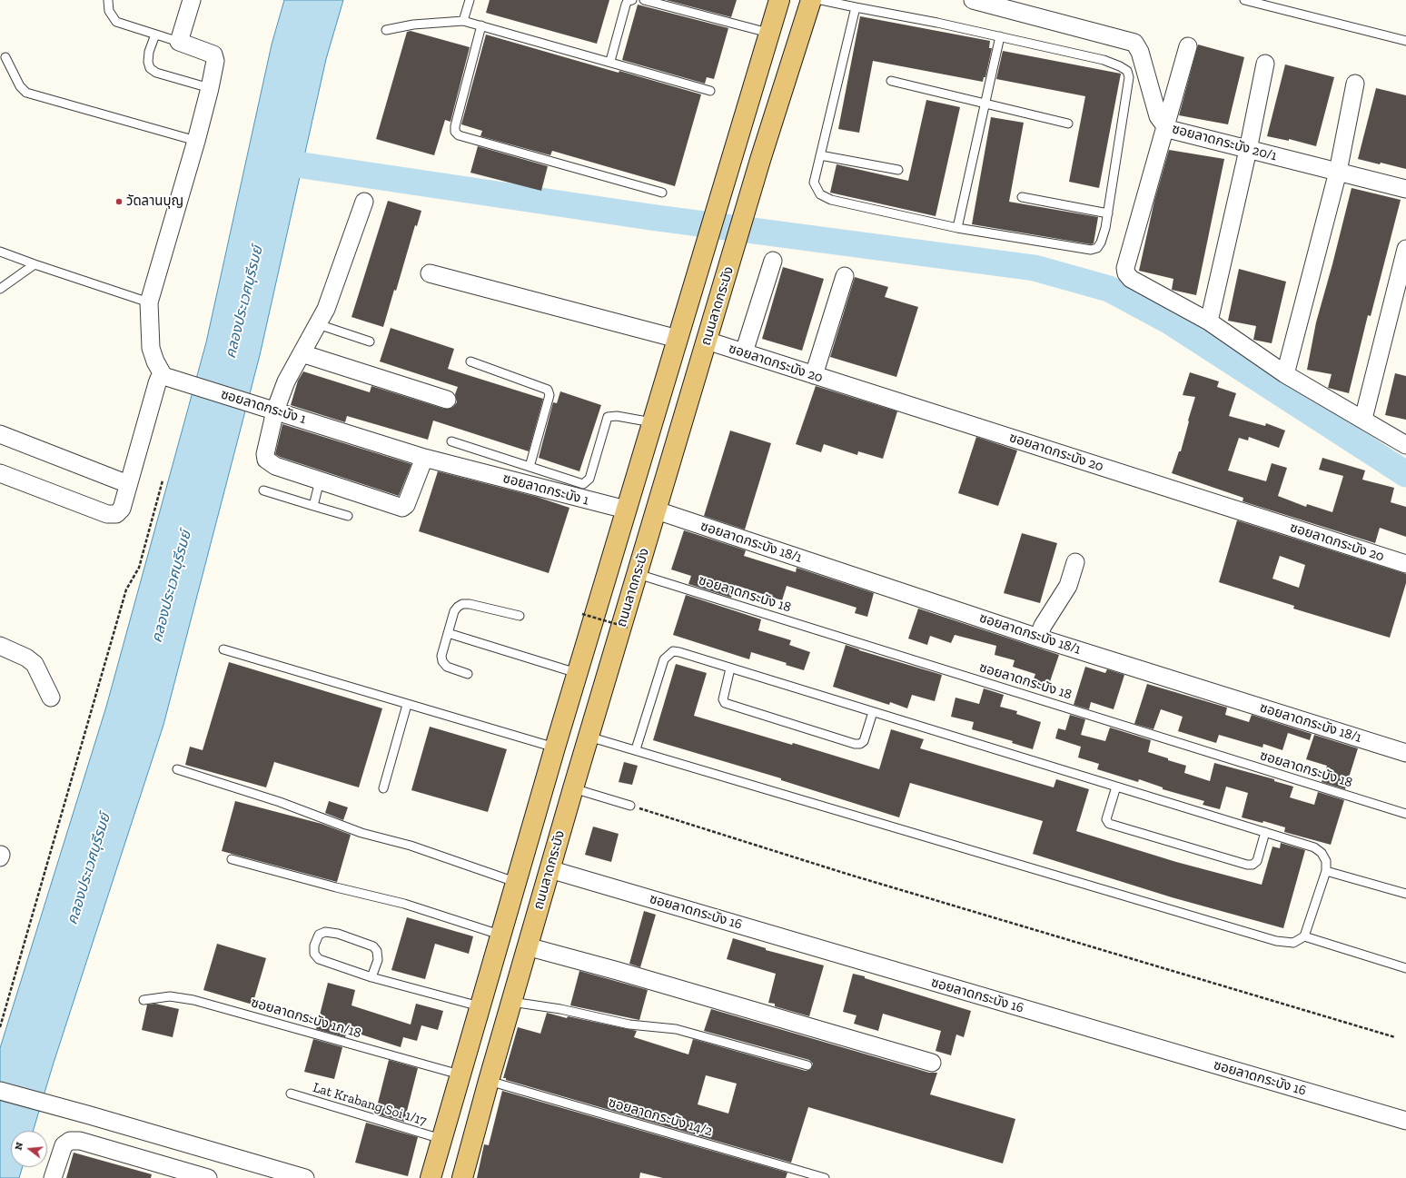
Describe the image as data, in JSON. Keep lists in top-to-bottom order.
{
  "streets": {
    "main road": ["ถนนลาดกระบัง"],
    "street": [
      "ซอยลาดกระบัง 20/1",
      "ซอยลาดกระบัง 20",
      "ซอยลาดกระบัง 1",
      "ซอยลาดกระบัง 18/1",
      "ซอยลาดกระบัง 16"
    ],
    "lane": [
      "ซอยลาดกระบัง 18",
      "ซอยลาดกระบัง 1ก/18",
      "Lat Krabang Soi 1/17",
      "ซอยลาดกระบัง 14/2"
    ]
  },
  "crossings": [
    ["ถนนลาดกระบัง", "ซอยลาดกระบัง 20"],
    ["ถนนลาดกระบัง", "ซอยลาดกระบัง 18/1"],
    ["ถนนลาดกระบัง", "ซอยลาดกระบัง 18"],
    ["ถนนลาดกระบัง", "ซอยลาดกระบัง 16"],
    ["ถนนลาดกระบัง", "ซอยลาดกระบัง 14/2"]
  ],
  "water": ["คลองประเวศบุรีรมย์"],
  "places": ["วัดลานบุญ"],
  "north": "left"
}
